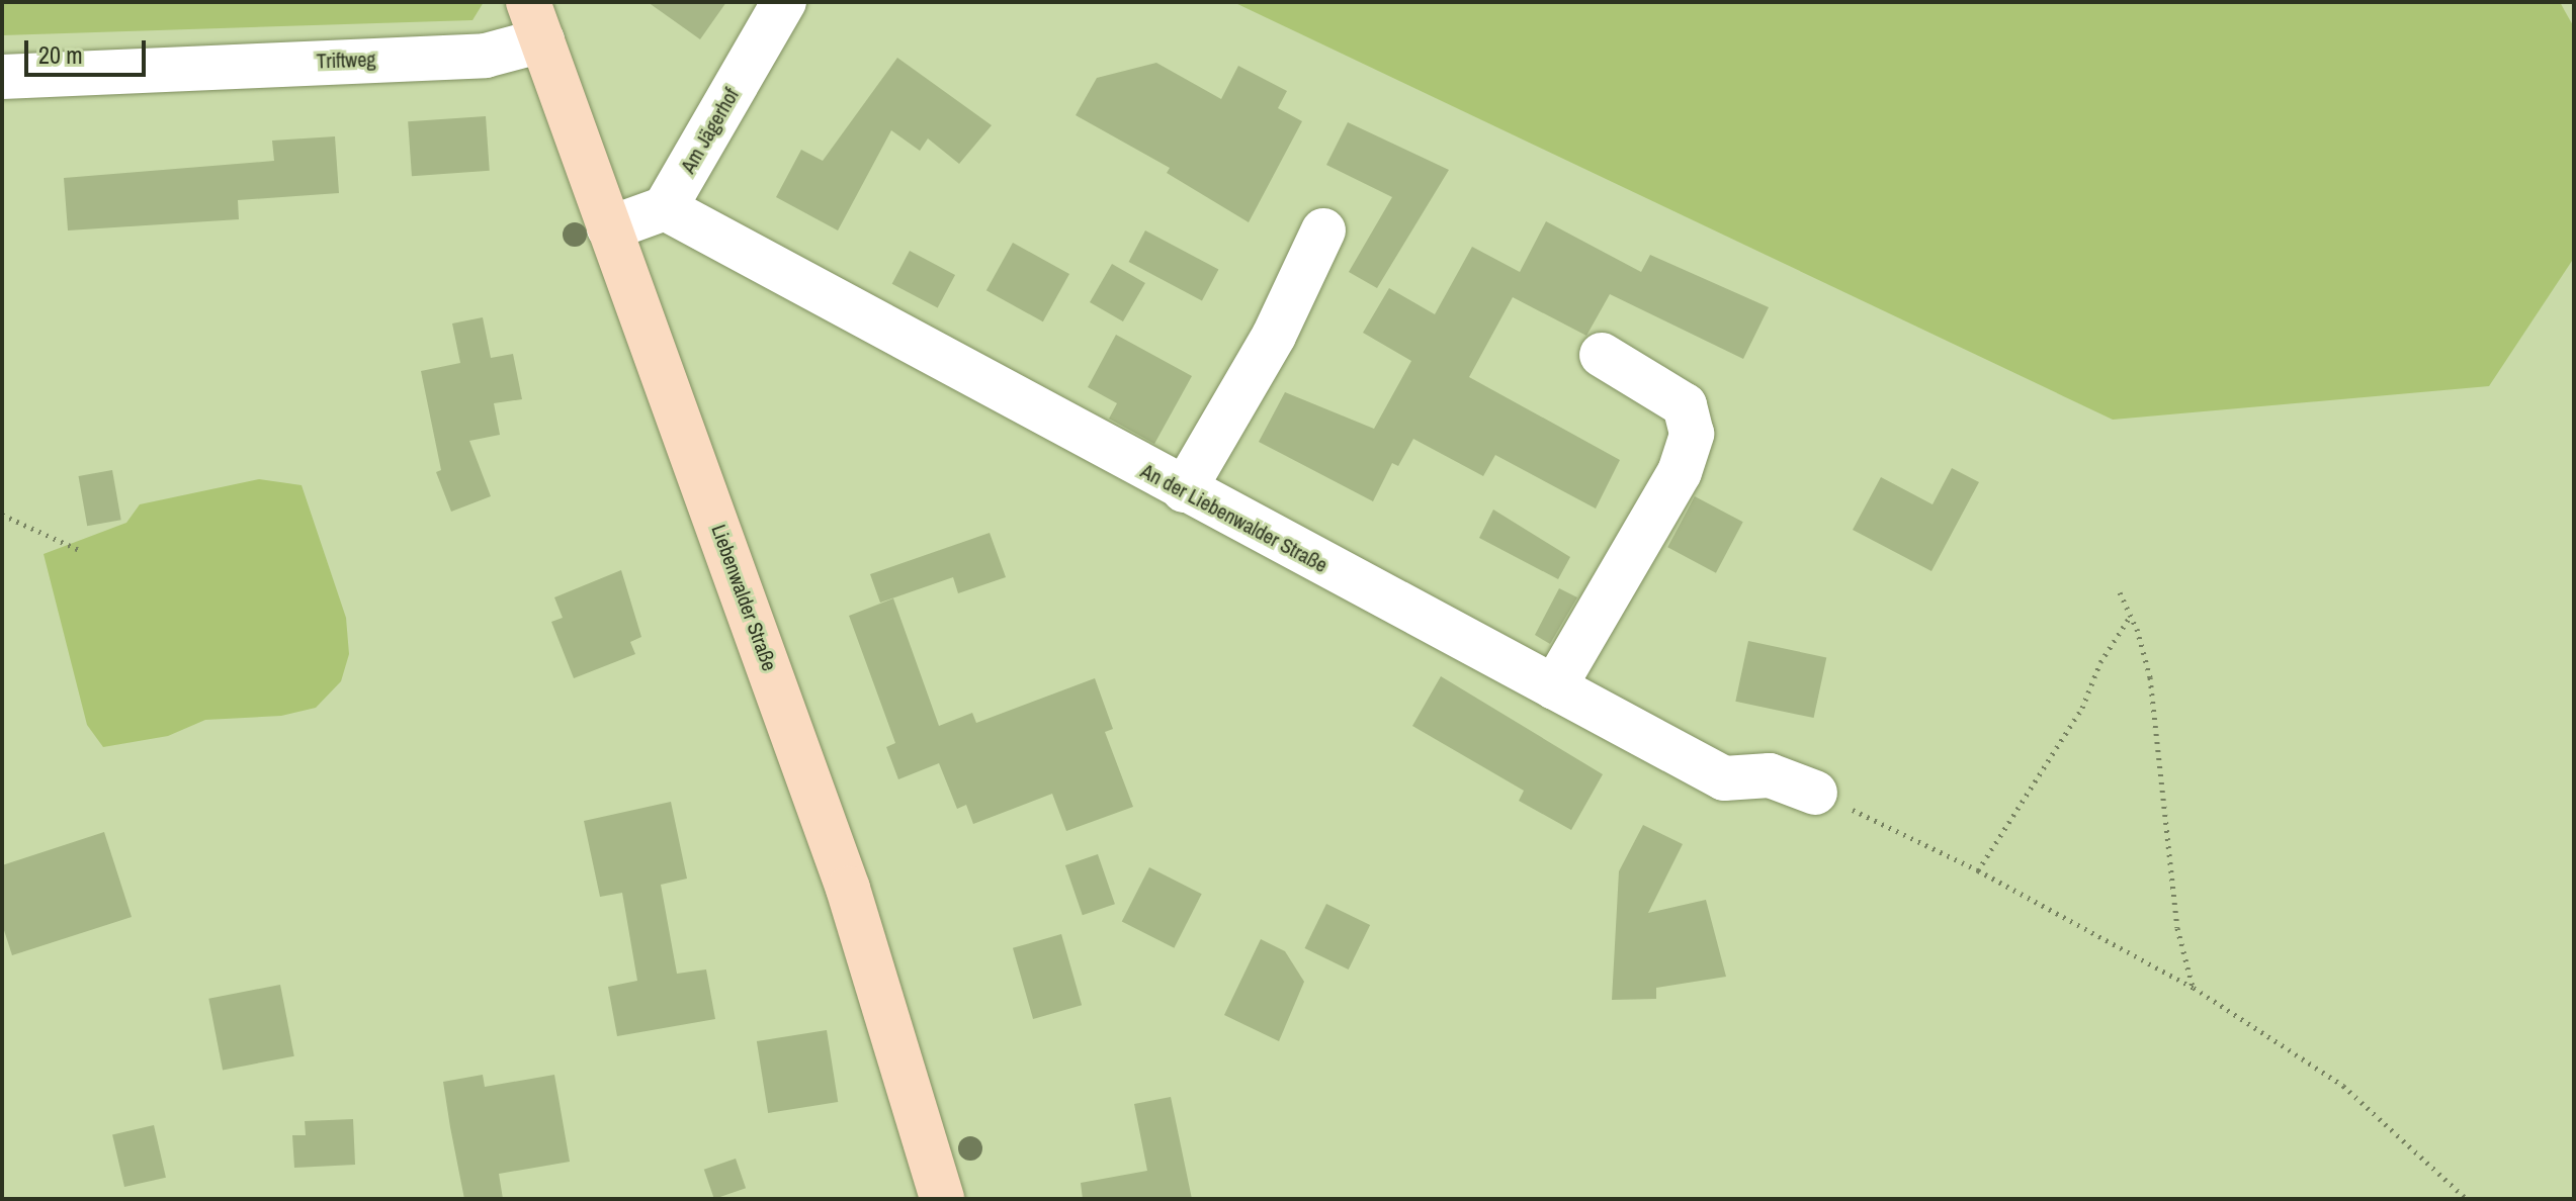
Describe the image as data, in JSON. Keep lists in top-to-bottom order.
{
  "streets": {
    "main road": ["Liebenwalder Straße"],
    "street": ["Triftweg", "Am Jägerhof", "An der Liebenwalder Straße"]
  },
  "crossings": [
    ["Triftweg", "Liebenwalder Straße"],
    ["Am Jägerhof", "An der Liebenwalder Straße"]
  ],
  "scale_bar": "20 m"
}
